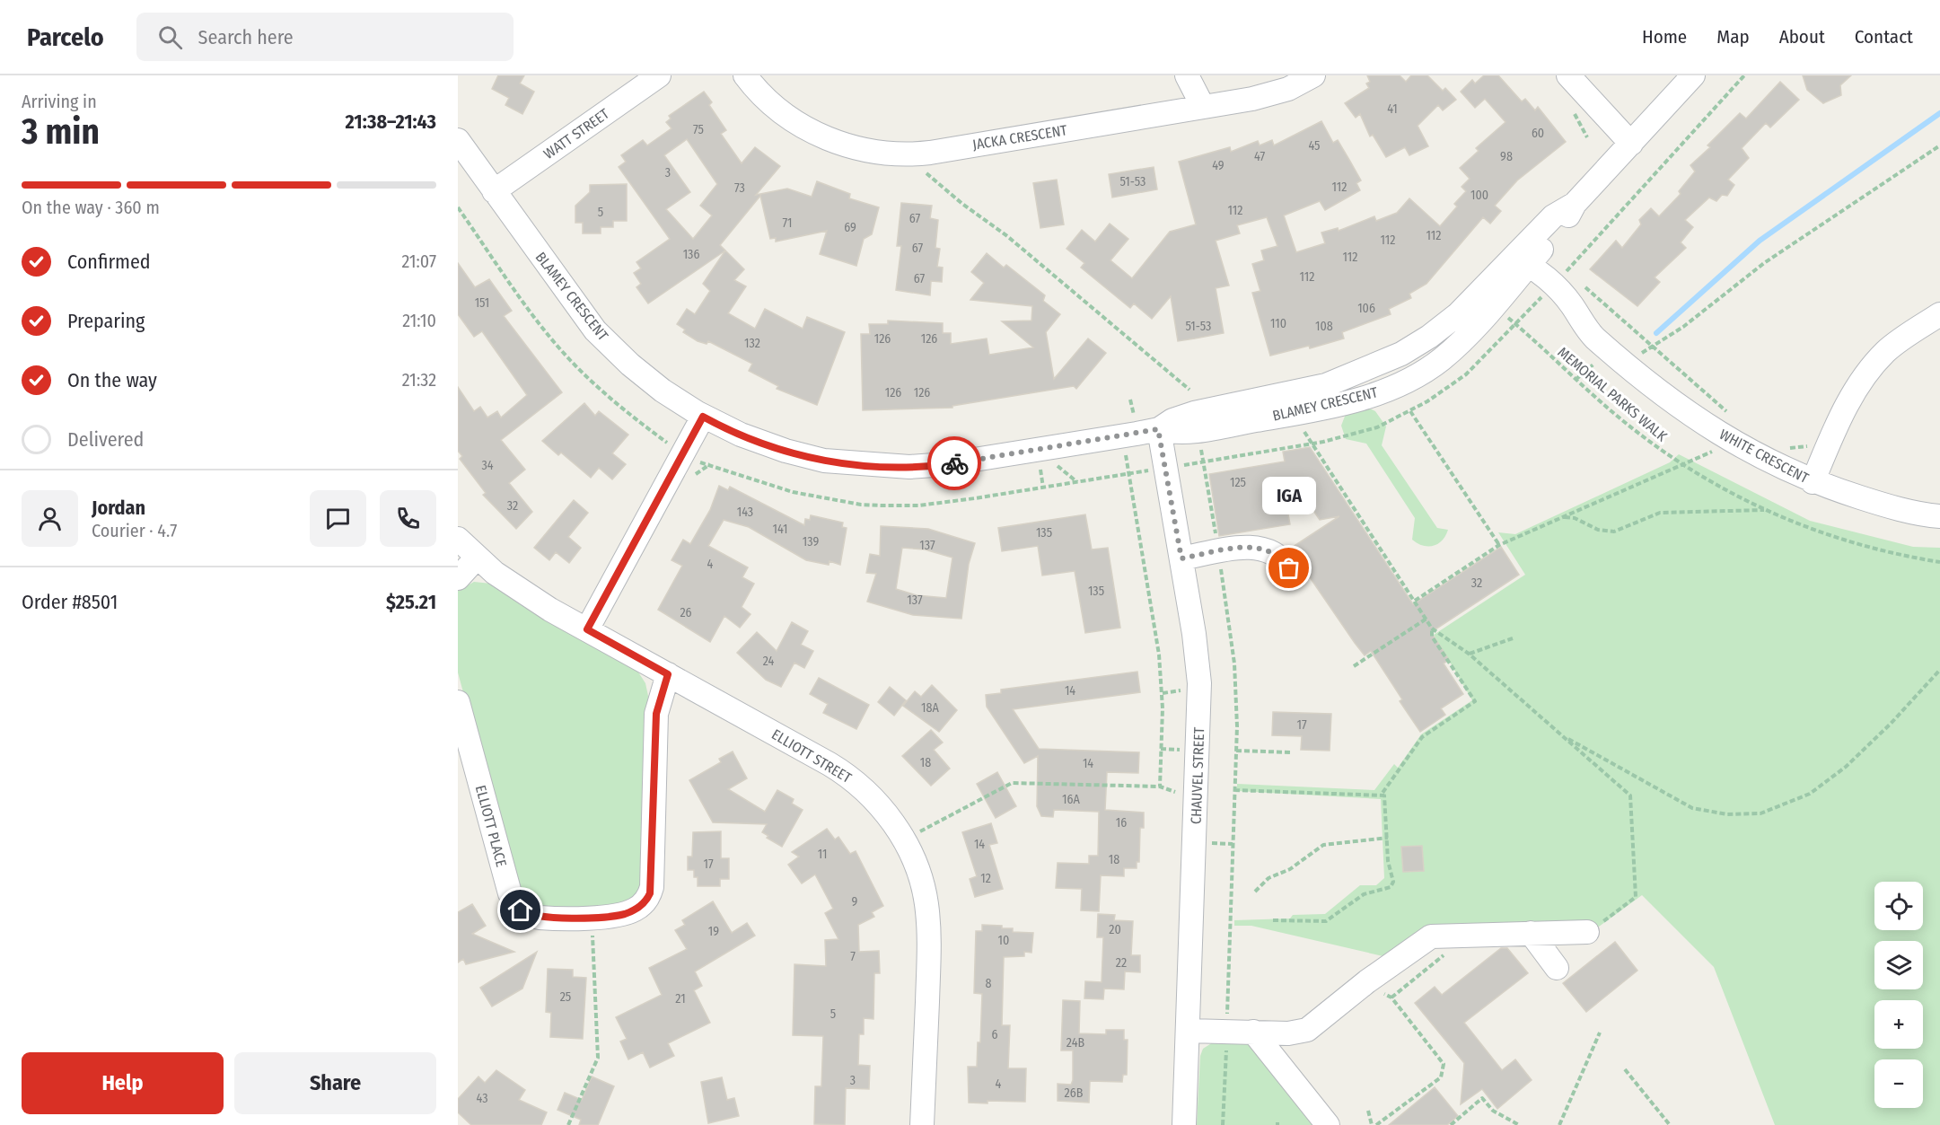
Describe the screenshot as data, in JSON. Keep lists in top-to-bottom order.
{
  "streets": {
    "street": [
      "WATT STREET",
      "JACKA CRESCENT",
      "BLAMEY CRESCENT",
      "WHITE CRESCENT",
      "ELLIOTT STREET",
      "CHAUVEL STREET",
      "ELLIOTT PLACE"
    ],
    "path": ["MEMORIAL PARKS WALK"]
  },
  "crossings": [
    ["WATT STREET", "BLAMEY CRESCENT"],
    ["BLAMEY CRESCENT", "WHITE CRESCENT"],
    ["BLAMEY CRESCENT", "CHAUVEL STREET"],
    ["ELLIOTT STREET", "ELLIOTT PLACE"]
  ],
  "places": ["IGA"],
  "house_numbers": [
    "41",
    "75",
    "60",
    "45",
    "47",
    "98",
    "49",
    "3",
    "51-53",
    "112",
    "73",
    "100",
    "112",
    "5",
    "67",
    "71",
    "69",
    "112",
    "112",
    "67",
    "136",
    "112",
    "112",
    "67",
    "151",
    "106",
    "110",
    "51-53",
    "108",
    "126",
    "126",
    "132",
    "126",
    "126",
    "34",
    "125",
    "32",
    "143",
    "141",
    "135",
    "139",
    "137",
    "4",
    "32",
    "135",
    "137",
    "26",
    "24",
    "14",
    "18A",
    "17",
    "18",
    "14",
    "16A",
    "16",
    "14",
    "11",
    "18",
    "17",
    "12",
    "9",
    "20",
    "19",
    "10",
    "7",
    "22",
    "8",
    "25",
    "21",
    "5",
    "6",
    "24B",
    "3",
    "4",
    "26B",
    "43"
  ],
  "page": {
    "header": "Parcelo",
    "search": "Search here",
    "nav": [
      "Home",
      "Map",
      "About",
      "Contact"
    ],
    "heading": ["3 min", "Arriving in", "21:38–21:43"],
    "panel": [
      "Jordan",
      "Courier · 4.7",
      "Order #8501",
      "$25.21"
    ],
    "bar": "On the way · 360 m",
    "list": [
      ["Confirmed", "21:07"],
      ["Preparing", "21:10"],
      ["On the way", "21:32"],
      "Delivered"
    ],
    "bubble": "IGA",
    "map_buttons": ["+", "−"],
    "buttons": ["Help", "Share"]
  }
}
